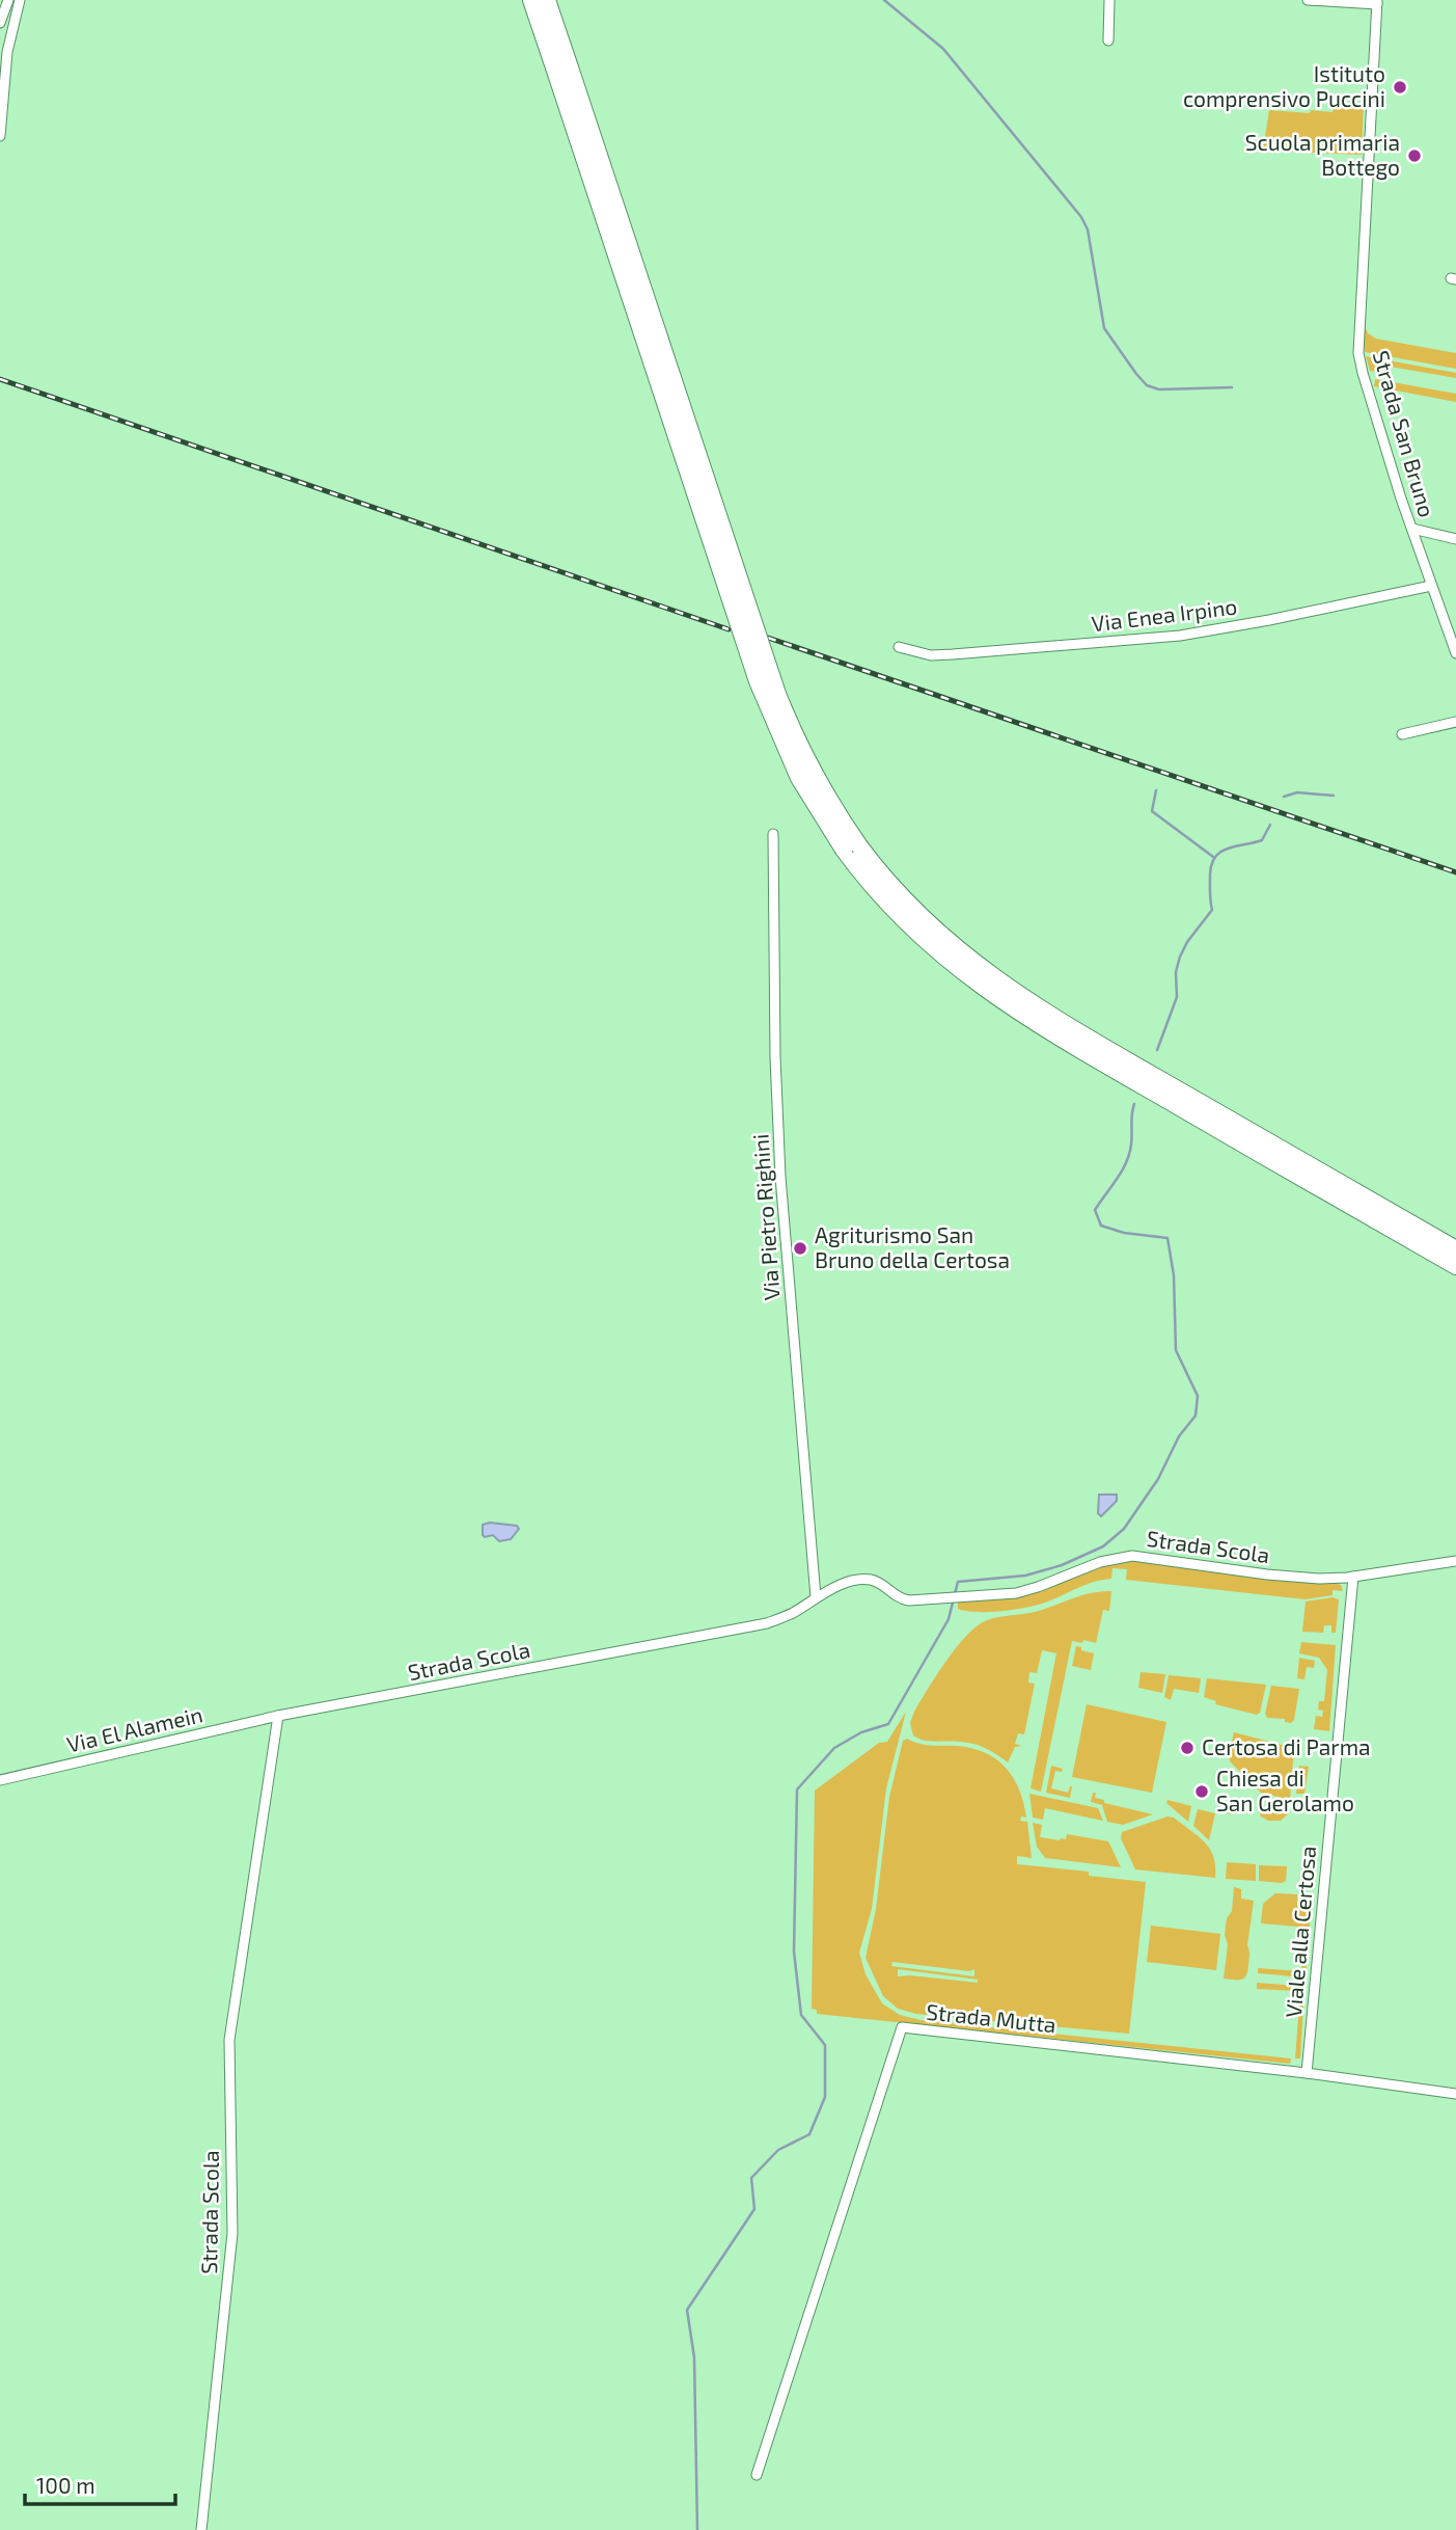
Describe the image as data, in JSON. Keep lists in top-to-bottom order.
{
  "streets": {
    "street": [
      "Strada San Bruno",
      "Via Enea Irpino",
      "Via Pietro Righini",
      "Strada Scola",
      "Via El Alamein",
      "Viale alla Certosa",
      "Strada Mutta"
    ]
  },
  "crossings": [
    ["Strada San Bruno", "Via Enea Irpino"],
    ["Via Pietro Righini", "Strada Scola"],
    ["Strada Scola", "Via El Alamein"],
    ["Strada Scola", "Viale alla Certosa"],
    ["Viale alla Certosa", "Strada Mutta"]
  ],
  "places": [
    "Istituto comprensivo Puccini",
    "Scuola primaria Bottego",
    "Agriturismo San Bruno della Certosa",
    "Certosa di Parma",
    "Chiesa di San Gerolamo"
  ],
  "scale_bar": "100 m"
}
